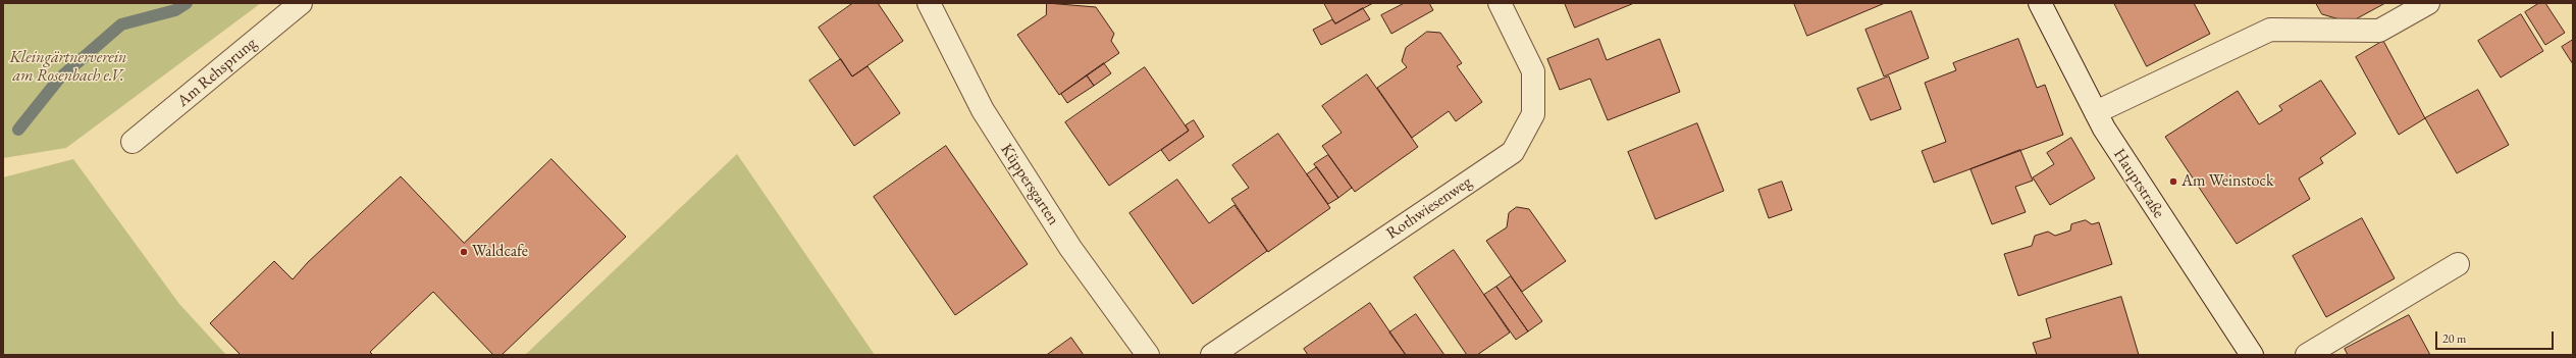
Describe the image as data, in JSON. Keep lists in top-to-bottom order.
{
  "streets": {
    "street": [
      "Am Rehsprung",
      "Hauptstraße",
      "Küppersgarten",
      "Rothwiesenweg"
    ]
  },
  "parks": ["Kleingärtnerverein am Rosenbach e.V."],
  "places": ["Am Weinstock", "Waldcafe"],
  "scale_bar": "20 m"
}
